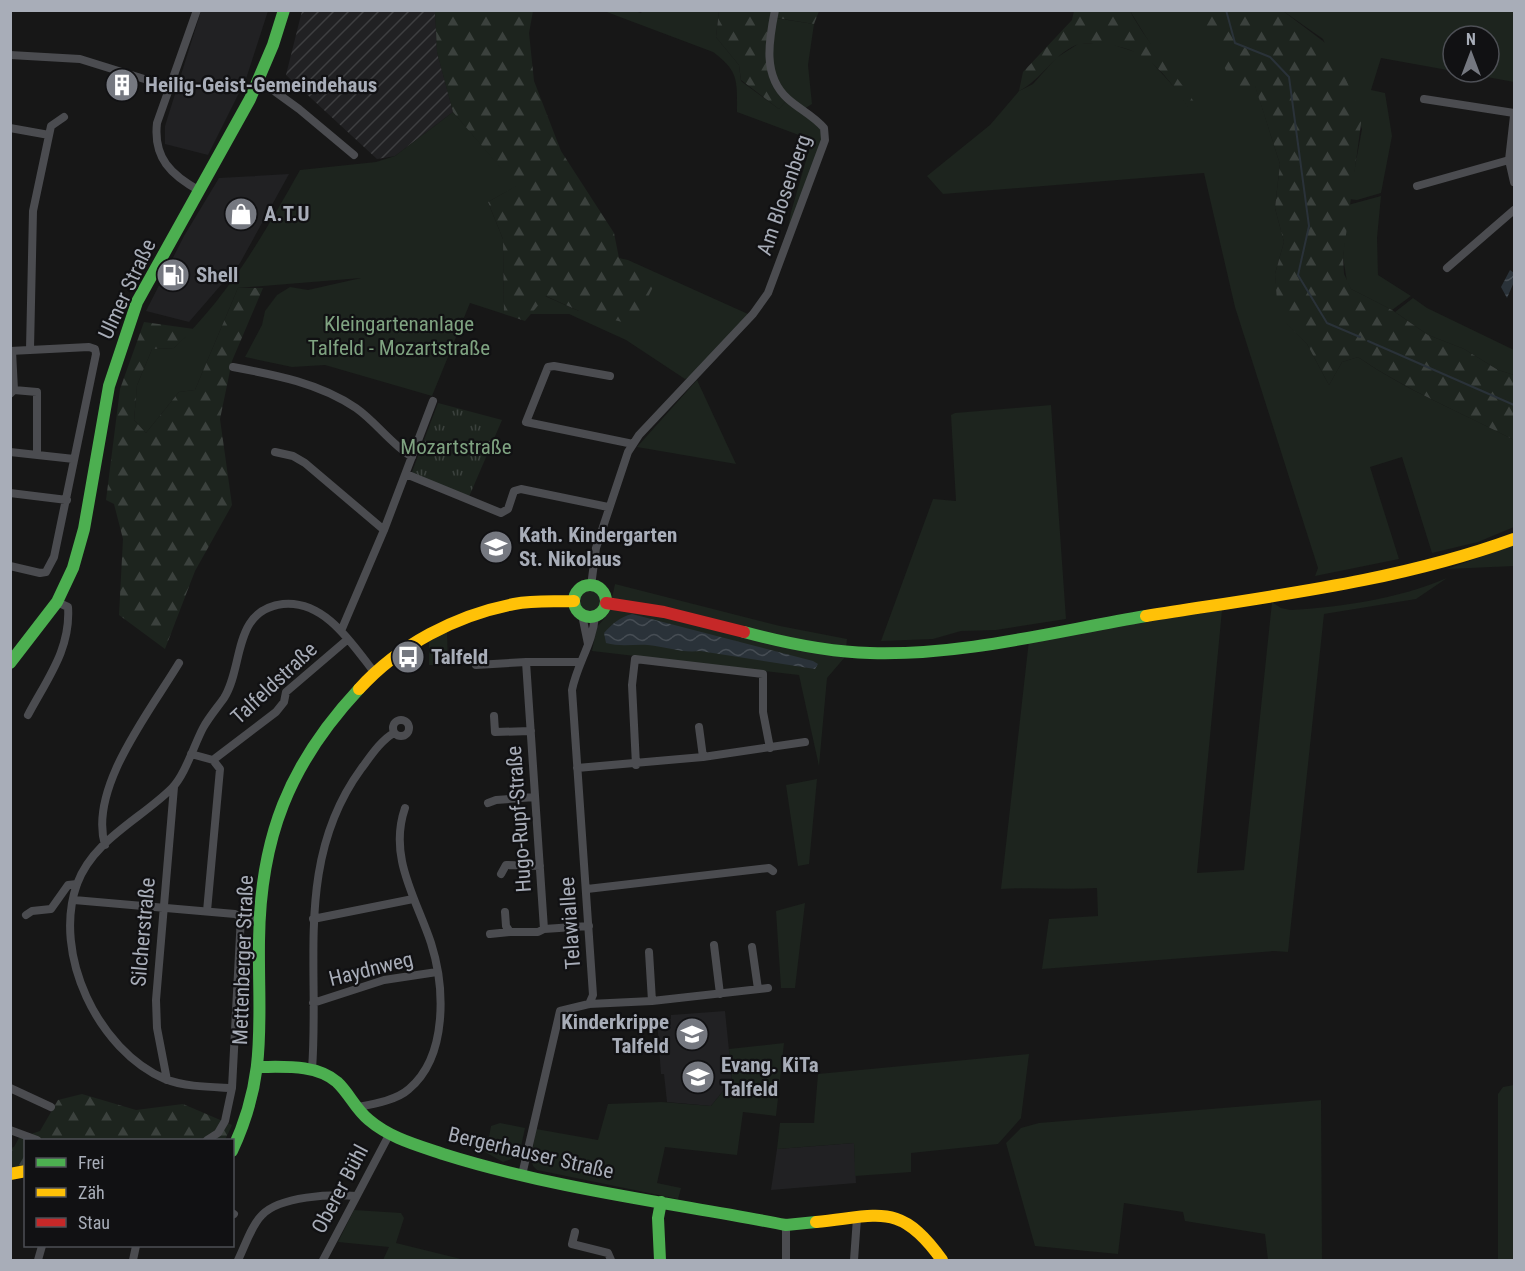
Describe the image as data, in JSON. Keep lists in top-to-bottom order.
{
  "streets": {
    "main road": ["Ulmer Straße", "Mettenberger Straße", "Bergerhauser Straße"],
    "street": [
      "Am Blosenberg",
      "Talfeldstraße",
      "Hugo-Rupf-Straße",
      "Telawiallee",
      "Silcherstraße",
      "Haydnweg",
      "Oberer Bühl"
    ]
  },
  "crossings": [
    ["Am Blosenberg", "Telawiallee"],
    ["Am Blosenberg", "Mettenberger Straße"],
    ["Talfeldstraße", "Silcherstraße"],
    ["Talfeldstraße", "Mettenberger Straße"],
    ["Telawiallee", "Mettenberger Straße"],
    ["Mettenberger Straße", "Bergerhauser Straße"],
    ["Bergerhauser Straße", "Oberer Bühl"]
  ],
  "parks": ["Kleingartenanlage Talfeld - Mozartstraße", "Mozartstraße"],
  "places": {
    "building": ["Heilig-Geist-Gemeindehaus"],
    "shop": ["A.T.U"],
    "fuel station": ["Shell"],
    "school or university": ["Kath. Kindergarten St. Nikolaus", "Kinderkrippe Talfeld", "Evang. KiTa Talfeld"],
    "bus stop": ["Talfeld"]
  },
  "legend": ["Frei", "Zäh", "Stau"],
  "north": "top"
}
